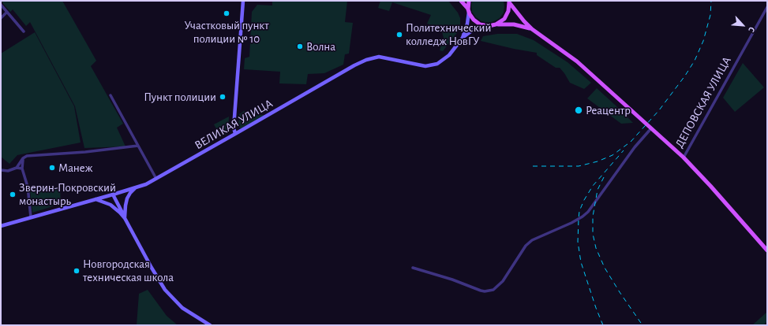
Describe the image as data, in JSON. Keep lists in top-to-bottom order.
{
  "streets": {
    "main road": ["ВЕЛИКАЯ УЛИЦА"],
    "street": ["ДЕПОВСКАЯ УЛИЦА"]
  },
  "places": [
    "Участковый пункт полиции № 10",
    "Политехнический колледж НовГУ",
    "Волна",
    "Пункт полиции",
    "Реацентр",
    "Манеж",
    "Зверин-Покровский монастырь",
    "Новгородская техническая школа"
  ],
  "north": "bottom right"
}
